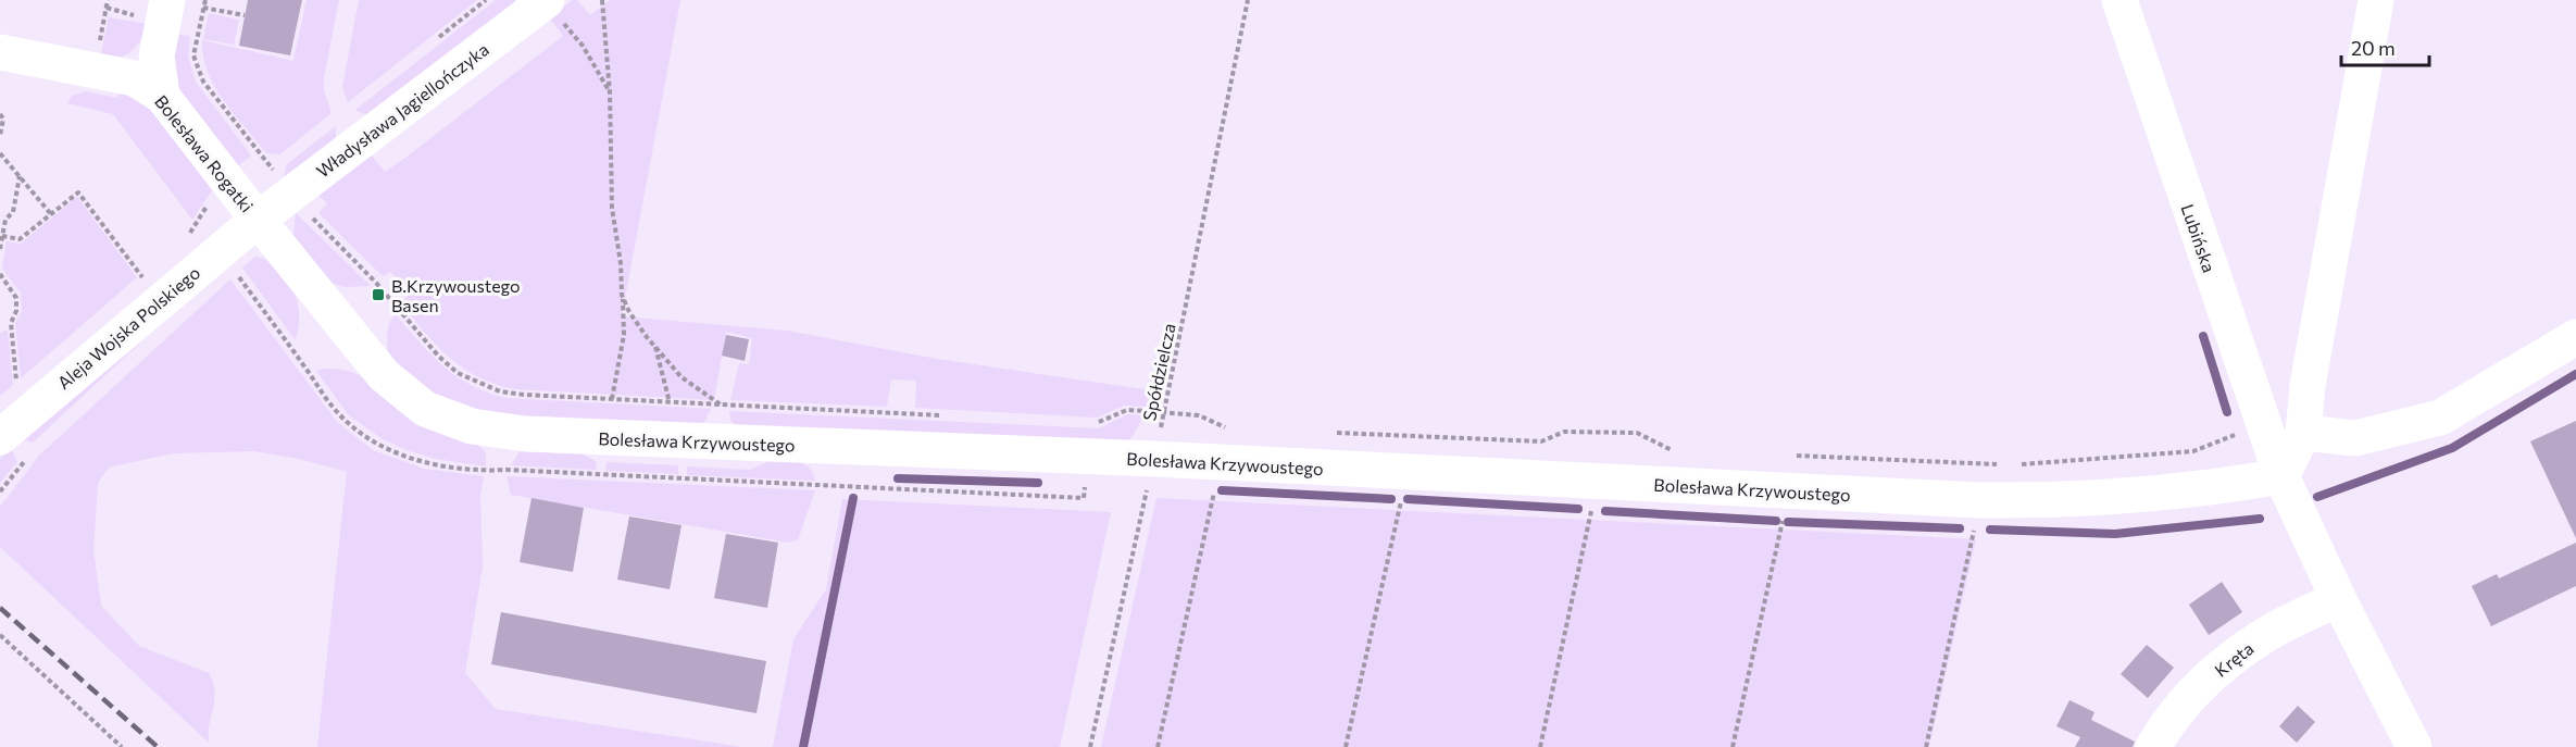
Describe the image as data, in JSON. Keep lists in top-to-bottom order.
{
  "streets": {
    "street": [
      "Władysława Jagiellończyka",
      "Bolesława Rogatki",
      "Lubińska",
      "Aleja Wojska Polskiego",
      "Bolesława Krzywoustego",
      "Kręta"
    ],
    "path": ["Spółdzielcza"]
  },
  "crossings": [
    ["Władysława Jagiellończyka", "Bolesława Rogatki"],
    ["Władysława Jagiellończyka", "Aleja Wojska Polskiego"],
    ["Władysława Jagiellończyka", "Bolesława Krzywoustego"],
    ["Bolesława Rogatki", "Aleja Wojska Polskiego"],
    ["Bolesława Rogatki", "Bolesława Krzywoustego"],
    ["Lubińska", "Bolesława Krzywoustego"],
    ["Lubińska", "Kręta"],
    ["Aleja Wojska Polskiego", "Bolesława Krzywoustego"],
    ["Spółdzielcza", "Bolesława Krzywoustego"]
  ],
  "places": {
    "transit": ["B.Krzywoustego Basen"]
  },
  "scale_bar": "20 m"
}
